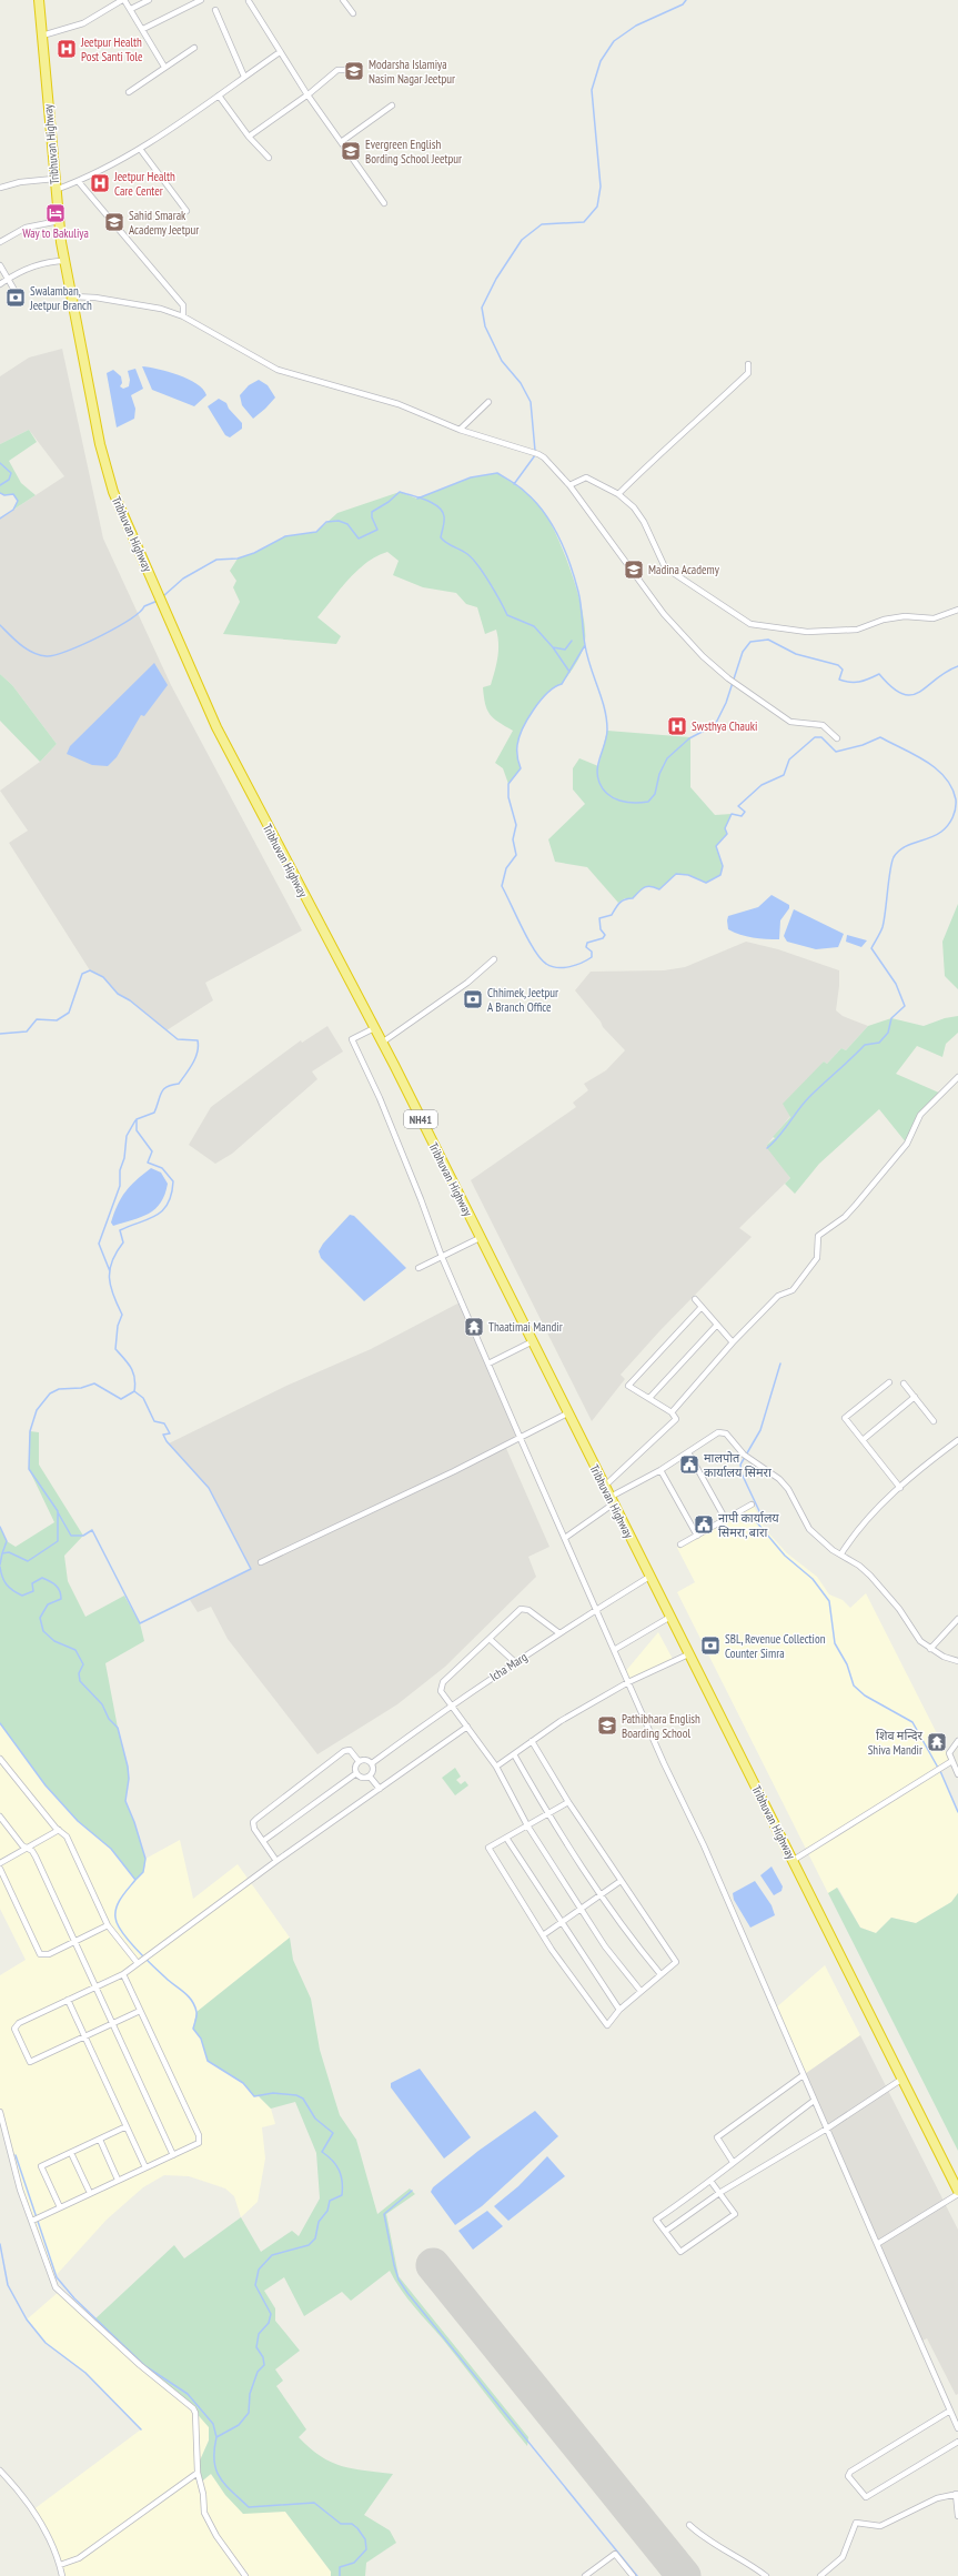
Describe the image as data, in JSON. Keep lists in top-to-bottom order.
{
  "streets": {
    "highway": ["Tribhuvan Highway", "NH41"],
    "street": ["Icha Marg"]
  },
  "crossings": [
    ["Tribhuvan Highway", "Icha Marg"]
  ],
  "places": {
    "hospital": ["Jeetpur Health Post Santi Tole", "Jeetpur Health Care Center", "Swsthya Chauki"],
    "school or university": [
      "Modarsha Islamiya Nasim Nagar Jeetpur",
      "Evergreen English Bording School Jeetpur",
      "Sahid Smarak Academy Jeetpur",
      "Madina Academy",
      "Pathibhara English Boarding School"
    ],
    "hotel": ["Way to Bakuliya"],
    "bank": ["Swalamban, Jeetpur Branch", "Chhimek, Jeetpur A Branch Office", "SBL, Revenue Collection Counter Simra"],
    "temple": ["Thaatimai Mandir", "शिव मन्दिर Shiva Mandir"],
    "public building": ["मालपोत कार्यालय सिमरा", "नापी कार्यालय सिमरा, बारा"]
  }
}
